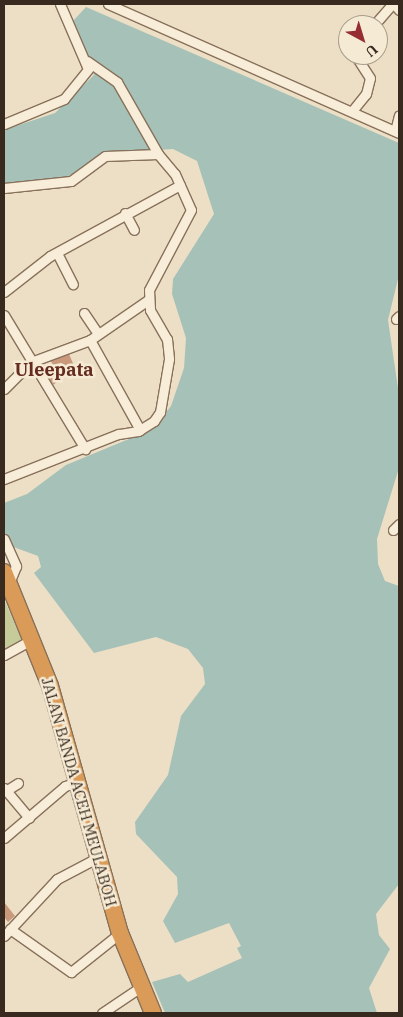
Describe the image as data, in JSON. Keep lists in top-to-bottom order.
{
  "streets": {
    "highway": ["JALAN BANDA ACEH MEULABOH"]
  },
  "districts": ["Uleepata"],
  "north": "bottom right"
}
